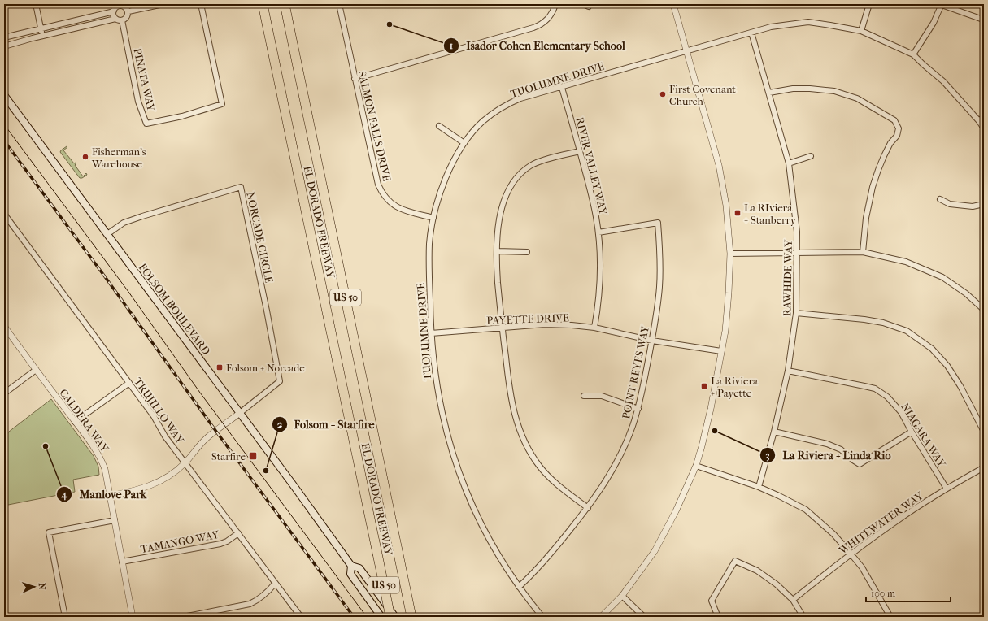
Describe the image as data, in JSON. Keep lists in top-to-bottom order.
{
  "streets": {
    "highway": ["EL DORADO FREEWAY", "US 50"],
    "main road": ["FOLSOM BOULEVARD"],
    "street": [
      "PINATA WAY",
      "TUOLUMNE DRIVE",
      "SALMON FALLS DRIVE",
      "RIVER VALLEY WAY",
      "NORCADE CIRCLE",
      "RAWHIDE WAY",
      "PAYETTE DRIVE",
      "POINT REYES WAY",
      "TRUJILLO WAY",
      "CALDERA WAY",
      "NIAGARA WAY",
      "WHITEWATER WAY",
      "TAMANGO WAY"
    ]
  },
  "crossings": [
    ["TUOLUMNE DRIVE", "SALMON FALLS DRIVE"],
    ["TUOLUMNE DRIVE", "RIVER VALLEY WAY"],
    ["TUOLUMNE DRIVE", "RAWHIDE WAY"],
    ["TUOLUMNE DRIVE", "PAYETTE DRIVE"],
    ["TUOLUMNE DRIVE", "POINT REYES WAY"],
    ["RIVER VALLEY WAY", "PAYETTE DRIVE"],
    ["RIVER VALLEY WAY", "POINT REYES WAY"],
    ["NORCADE CIRCLE", "FOLSOM BOULEVARD"],
    ["RAWHIDE WAY", "NIAGARA WAY"],
    ["PAYETTE DRIVE", "POINT REYES WAY"],
    ["TRUJILLO WAY", "TAMANGO WAY"],
    ["CALDERA WAY", "TAMANGO WAY"],
    ["NIAGARA WAY", "WHITEWATER WAY"]
  ],
  "places": {
    "other": [
      "Isador Cohen Elementary School",
      "First Covenant Church",
      "Fisherman's Warehouse",
      "La Riviera + Linda Rio",
      "Manlove Park",
      "Folsom + Starfire"
    ],
    "transit": [
      "La RIviera + Stanberry",
      "Folsom + Norcade",
      "La Riviera + Payette",
      "Starfire"
    ]
  },
  "scale_bar": "100 m",
  "north": "right"
}
